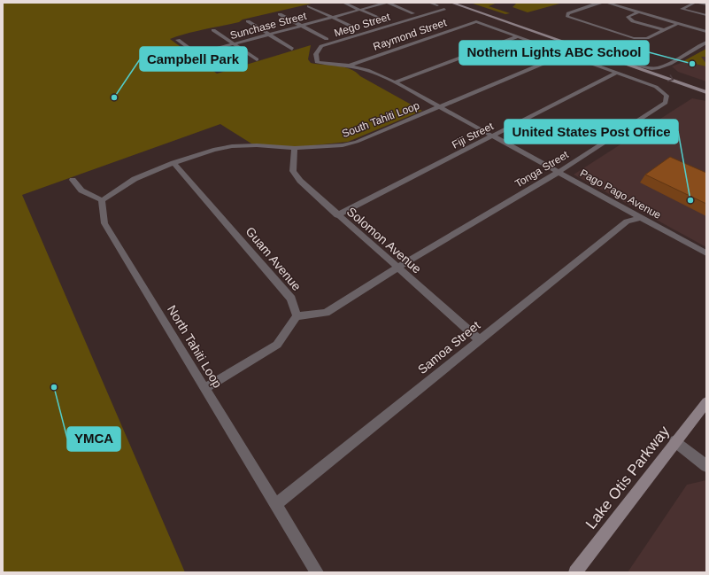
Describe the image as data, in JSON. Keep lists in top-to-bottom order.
{
  "streets": {
    "main road": ["Lake Otis Parkway"],
    "street": [
      "Mego Street",
      "Sunchase Street",
      "Raymond Street",
      "South Tahiti Loop",
      "Fiji Street",
      "Tonga Street",
      "Pago Pago Avenue",
      "Solomon Avenue",
      "Guam Avenue",
      "North Tahiti Loop",
      "Samoa Street"
    ]
  },
  "crossings": [
    ["Mego Street", "Pago Pago Avenue"],
    ["Raymond Street", "Tonga Street"],
    ["Raymond Street", "Pago Pago Avenue"],
    ["South Tahiti Loop", "Tonga Street"],
    ["South Tahiti Loop", "Pago Pago Avenue"],
    ["South Tahiti Loop", "Solomon Avenue"],
    ["South Tahiti Loop", "Guam Avenue"],
    ["Fiji Street", "Tonga Street"],
    ["Fiji Street", "Pago Pago Avenue"],
    ["Fiji Street", "Solomon Avenue"],
    ["Tonga Street", "Pago Pago Avenue"],
    ["Tonga Street", "Solomon Avenue"],
    ["Tonga Street", "Guam Avenue"],
    ["Pago Pago Avenue", "Samoa Street"],
    ["Solomon Avenue", "Samoa Street"],
    ["North Tahiti Loop", "Samoa Street"]
  ],
  "places": [
    "Nothern Lights ABC School",
    "Campbell Park",
    "United States Post Office",
    "YMCA"
  ]
}
